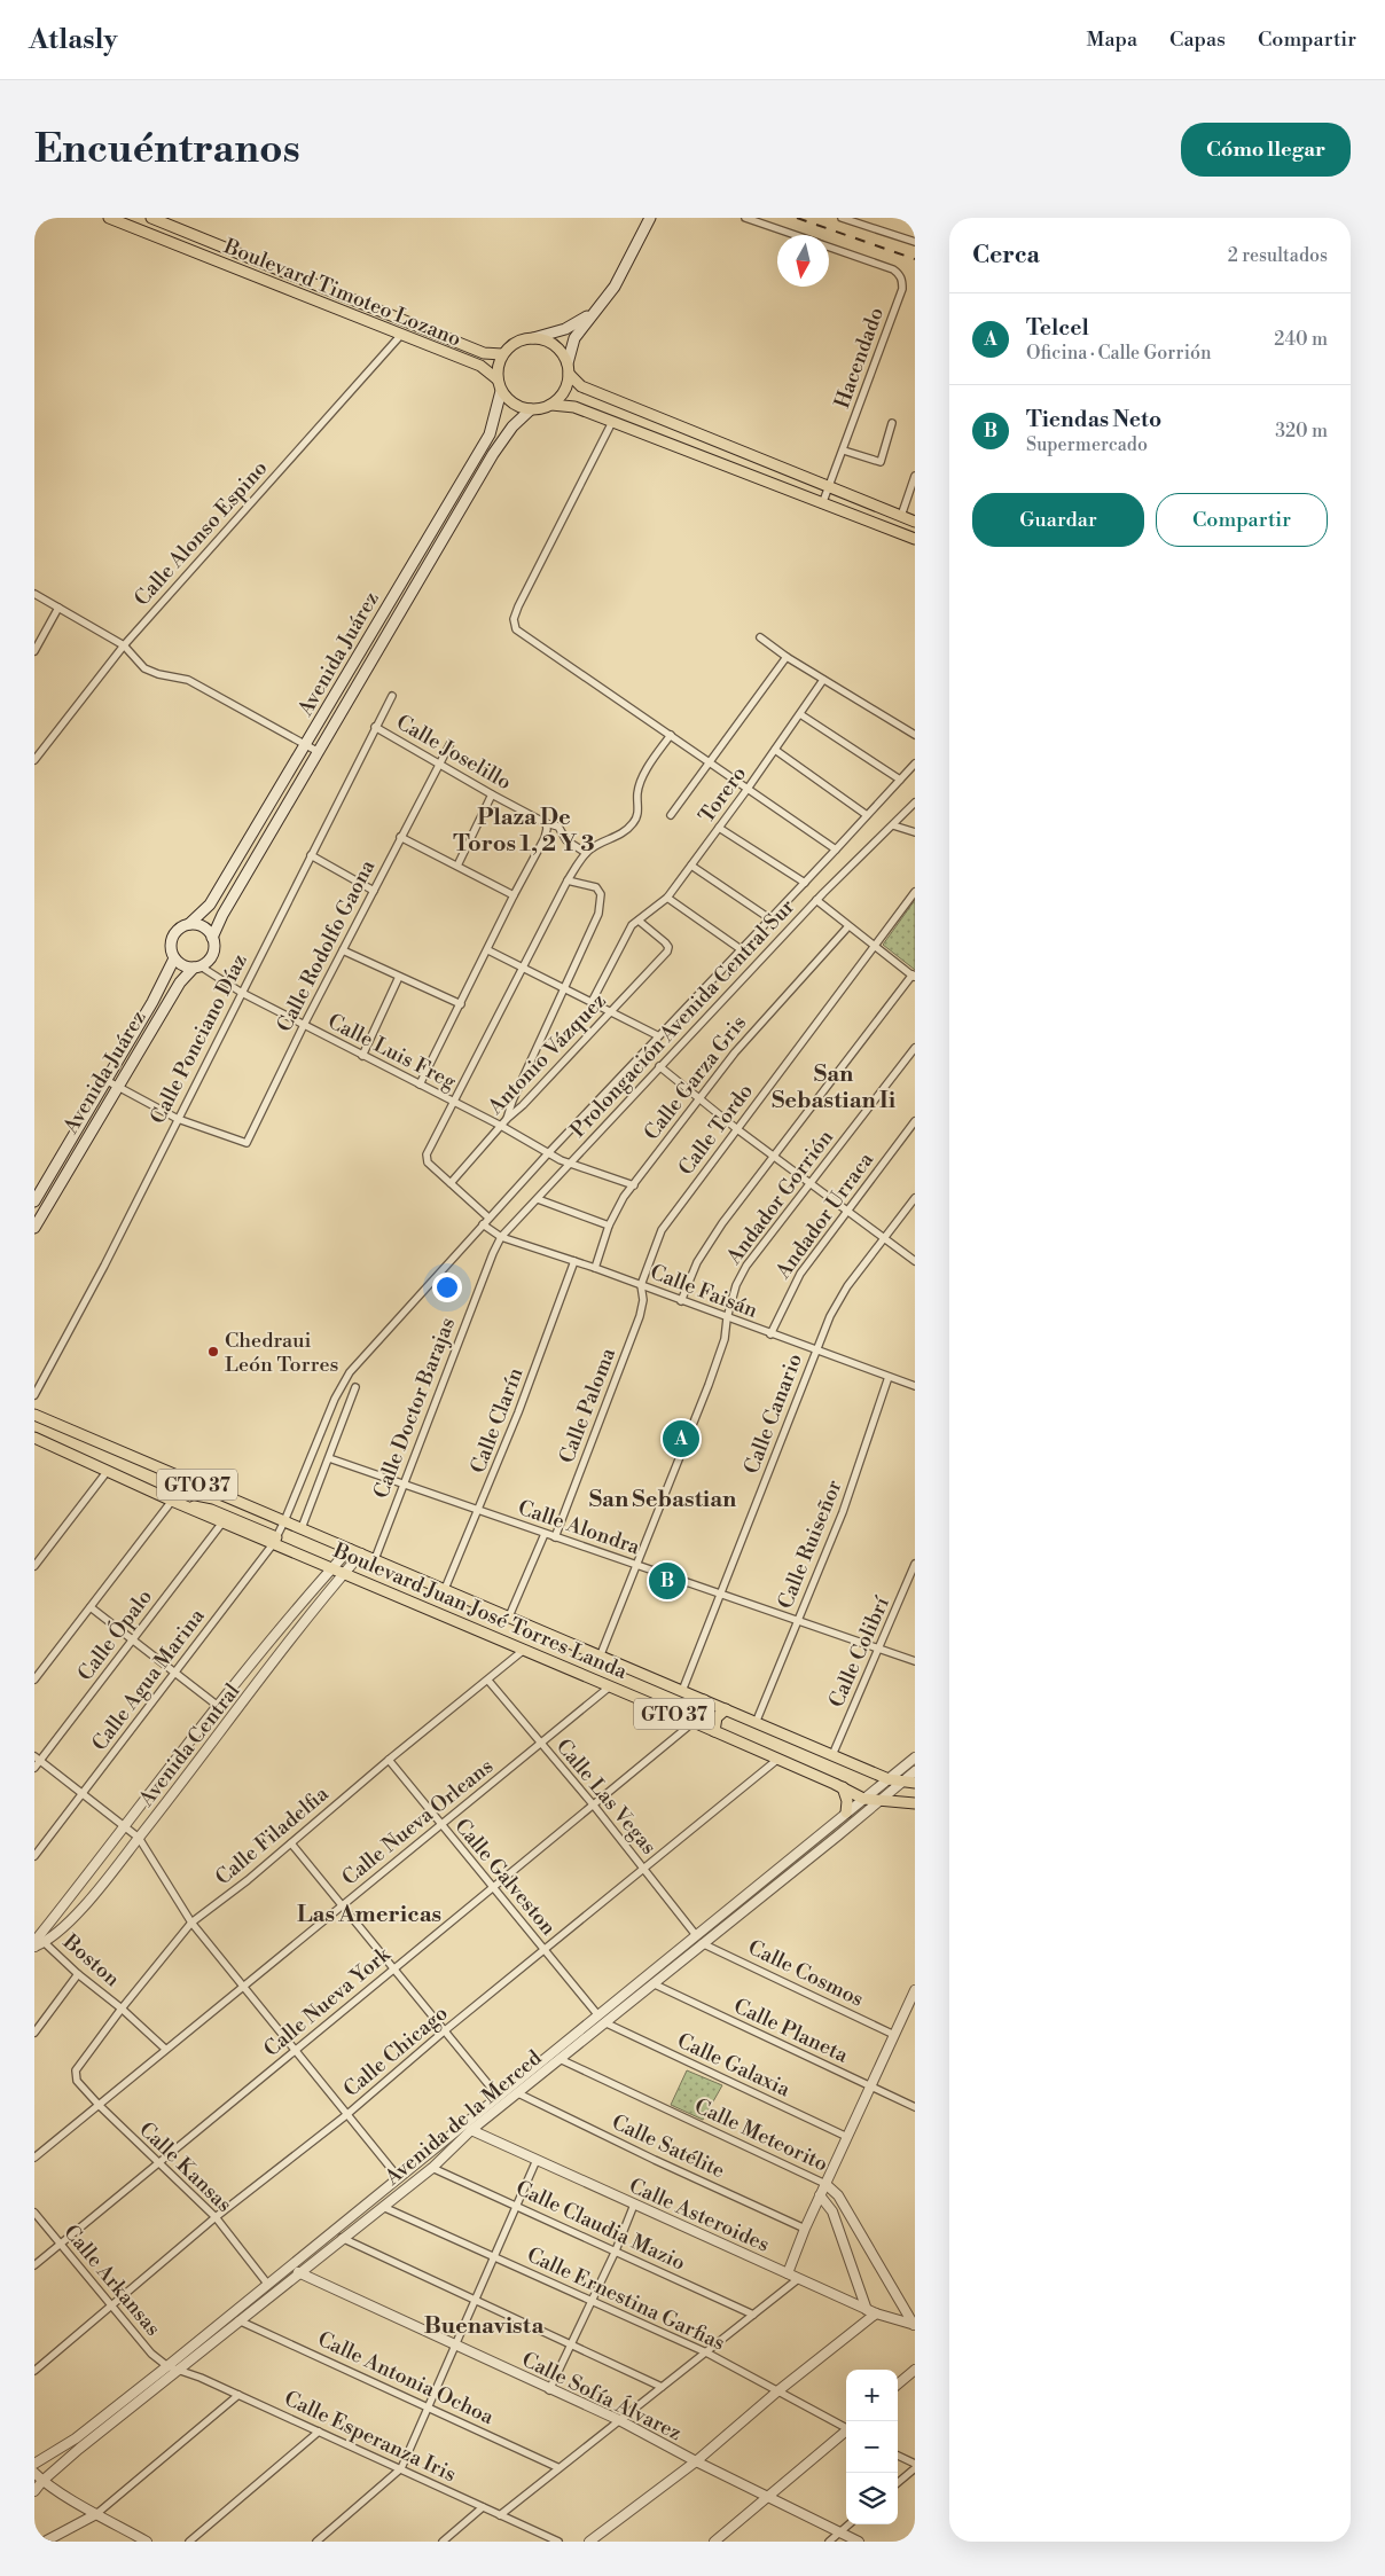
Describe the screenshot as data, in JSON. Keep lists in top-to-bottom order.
{
  "streets": {
    "main road": [
      "Boulevard Timoteo Lozano",
      "Avenida Juárez",
      "GTO 37",
      "Boulevard Juan José Torres Landa"
    ],
    "street": [
      "Hacendado",
      "Calle Alonso Espino",
      "Calle Joselillo",
      "Torero",
      "Calle Rodolfo Gaona",
      "Prolongación Avenida Central Sur",
      "Calle Ponciano Díaz",
      "Calle Luis Freg",
      "Antonio Vázquez",
      "Calle Garza Gris",
      "Calle Tordo",
      "Andador Gorrión",
      "Andador Urraca",
      "Calle Faisán",
      "Calle Paloma",
      "Calle Doctor Barajas",
      "Calle Canario",
      "Calle Clarín",
      "Calle Alondra",
      "Calle Ruiseñor",
      "Calle Ópalo",
      "Calle Colibrí",
      "Calle Agua Marina",
      "Avenida Central",
      "Calle Las Vegas",
      "Calle Nueva Orleans",
      "Calle Filadelfia",
      "Calle Galveston",
      "Boston",
      "Calle Cosmos",
      "Calle Nueva York",
      "Calle Planeta",
      "Calle Chicago",
      "Calle Galaxia",
      "Avenida de la Merced",
      "Calle Meteorito",
      "Calle Satélite",
      "Calle Kansas",
      "Calle Asteroides",
      "Calle Claudia Mazio",
      "Calle Arkansas",
      "Calle Ernestina Garfias",
      "Calle Antonia Ochoa",
      "Calle Sofía Álvarez",
      "Calle Esperanza Iris"
    ]
  },
  "crossings": [
    ["Boulevard Timoteo Lozano", "Calle Alonso Espino"],
    ["Boulevard Timoteo Lozano", "Avenida Juárez"],
    ["Avenida Juárez", "Calle Luis Freg"],
    ["Calle Joselillo", "Calle Rodolfo Gaona"],
    ["Calle Joselillo", "Calle Ponciano Díaz"],
    ["Torero", "Antonio Vázquez"],
    ["Calle Rodolfo Gaona", "Calle Ponciano Díaz"],
    ["Calle Rodolfo Gaona", "Calle Luis Freg"],
    ["Prolongación Avenida Central Sur", "Calle Luis Freg"],
    ["Prolongación Avenida Central Sur", "Calle Faisán"],
    ["Prolongación Avenida Central Sur", "Calle Doctor Barajas"],
    ["Prolongación Avenida Central Sur", "Calle Agua Marina"],
    ["Calle Ponciano Díaz", "Calle Luis Freg"],
    ["Calle Luis Freg", "Antonio Vázquez"],
    ["Calle Luis Freg", "Calle Garza Gris"],
    ["Calle Garza Gris", "Calle Faisán"],
    ["Calle Tordo", "Calle Faisán"],
    ["Calle Tordo", "Calle Paloma"],
    ["Andador Gorrión", "Calle Faisán"],
    ["Andador Gorrión", "Calle Alondra"],
    ["Andador Gorrión", "Boulevard Juan José Torres Landa"],
    ["Andador Urraca", "Calle Faisán"],
    ["Calle Faisán", "Calle Paloma"],
    ["Calle Faisán", "Calle Doctor Barajas"],
    ["Calle Faisán", "Calle Canario"],
    ["Calle Faisán", "Calle Clarín"],
    ["Calle Faisán", "Calle Ruiseñor"],
    ["Calle Faisán", "Calle Agua Marina"],
    ["Calle Paloma", "Calle Alondra"],
    ["Calle Doctor Barajas", "Calle Alondra"],
    ["Calle Doctor Barajas", "Boulevard Juan José Torres Landa"],
    ["Calle Doctor Barajas", "Calle Agua Marina"],
    ["Calle Canario", "Calle Alondra"],
    ["Calle Canario", "Boulevard Juan José Torres Landa"],
    ["Calle Clarín", "Calle Alondra"],
    ["Calle Clarín", "Boulevard Juan José Torres Landa"],
    ["Calle Alondra", "Calle Ruiseñor"],
    ["Calle Alondra", "Calle Colibrí"],
    ["Calle Ruiseñor", "Boulevard Juan José Torres Landa"],
    ["Boulevard Juan José Torres Landa", "Calle Ópalo"],
    ["Boulevard Juan José Torres Landa", "Calle Colibrí"],
    ["Boulevard Juan José Torres Landa", "Calle Agua Marina"],
    ["Boulevard Juan José Torres Landa", "Avenida Central"],
    ["Boulevard Juan José Torres Landa", "Calle Nueva Orleans"],
    ["Boulevard Juan José Torres Landa", "Calle Filadelfia"],
    ["Boulevard Juan José Torres Landa", "Calle Nueva York"],
    ["Boulevard Juan José Torres Landa", "Calle Chicago"],
    ["Boulevard Juan José Torres Landa", "Avenida de la Merced"],
    ["Avenida Central", "Boston"],
    ["Calle Las Vegas", "Calle Nueva Orleans"],
    ["Calle Las Vegas", "Calle Filadelfia"],
    ["Calle Las Vegas", "Calle Nueva York"],
    ["Calle Las Vegas", "Calle Chicago"],
    ["Calle Las Vegas", "Avenida de la Merced"],
    ["Calle Nueva Orleans", "Calle Galveston"],
    ["Calle Nueva Orleans", "Boston"],
    ["Calle Nueva Orleans", "Calle Kansas"],
    ["Calle Filadelfia", "Calle Galveston"],
    ["Calle Filadelfia", "Boston"],
    ["Calle Filadelfia", "Calle Kansas"],
    ["Calle Galveston", "Calle Nueva York"],
    ["Calle Galveston", "Calle Chicago"],
    ["Calle Galveston", "Avenida de la Merced"],
    ["Calle Cosmos", "Avenida de la Merced"],
    ["Calle Nueva York", "Calle Kansas"],
    ["Calle Nueva York", "Calle Arkansas"],
    ["Calle Planeta", "Avenida de la Merced"],
    ["Calle Chicago", "Calle Kansas"],
    ["Calle Chicago", "Calle Arkansas"],
    ["Calle Galaxia", "Avenida de la Merced"],
    ["Avenida de la Merced", "Calle Meteorito"],
    ["Avenida de la Merced", "Calle Satélite"],
    ["Avenida de la Merced", "Calle Kansas"],
    ["Avenida de la Merced", "Calle Asteroides"],
    ["Avenida de la Merced", "Calle Claudia Mazio"],
    ["Avenida de la Merced", "Calle Arkansas"],
    ["Avenida de la Merced", "Calle Ernestina Garfias"],
    ["Avenida de la Merced", "Calle Antonia Ochoa"],
    ["Avenida de la Merced", "Calle Sofía Álvarez"],
    ["Avenida de la Merced", "Calle Esperanza Iris"],
    ["Calle Meteorito", "Calle Asteroides"],
    ["Calle Arkansas", "Calle Esperanza Iris"]
  ],
  "districts": [
    "Plaza De Toros 1, 2 Y 3",
    "San Sebastian Ii",
    "San Sebastian",
    "Las Americas",
    "Buenavista"
  ],
  "places": ["Chedraui León Torres"],
  "north": "bottom",
  "page": {
    "header": "Atlasly",
    "nav": ["Mapa", "Capas", "Compartir"],
    "buttons": [
      "Cómo llegar",
      ["Guardar", "Compartir"]
    ],
    "title": "Encuéntranos",
    "heading": ["Cerca", "2 resultados"],
    "list": [
      {
        "mark": "A",
        "name": "Telcel",
        "note": "Oficina · Calle Gorrión",
        "value": "240 m"
      },
      {
        "mark": "B",
        "name": "Tiendas Neto",
        "note": "Supermercado",
        "value": "320 m"
      }
    ],
    "pins": ["A", "B"],
    "map_buttons": ["+", "−"]
  }
}
